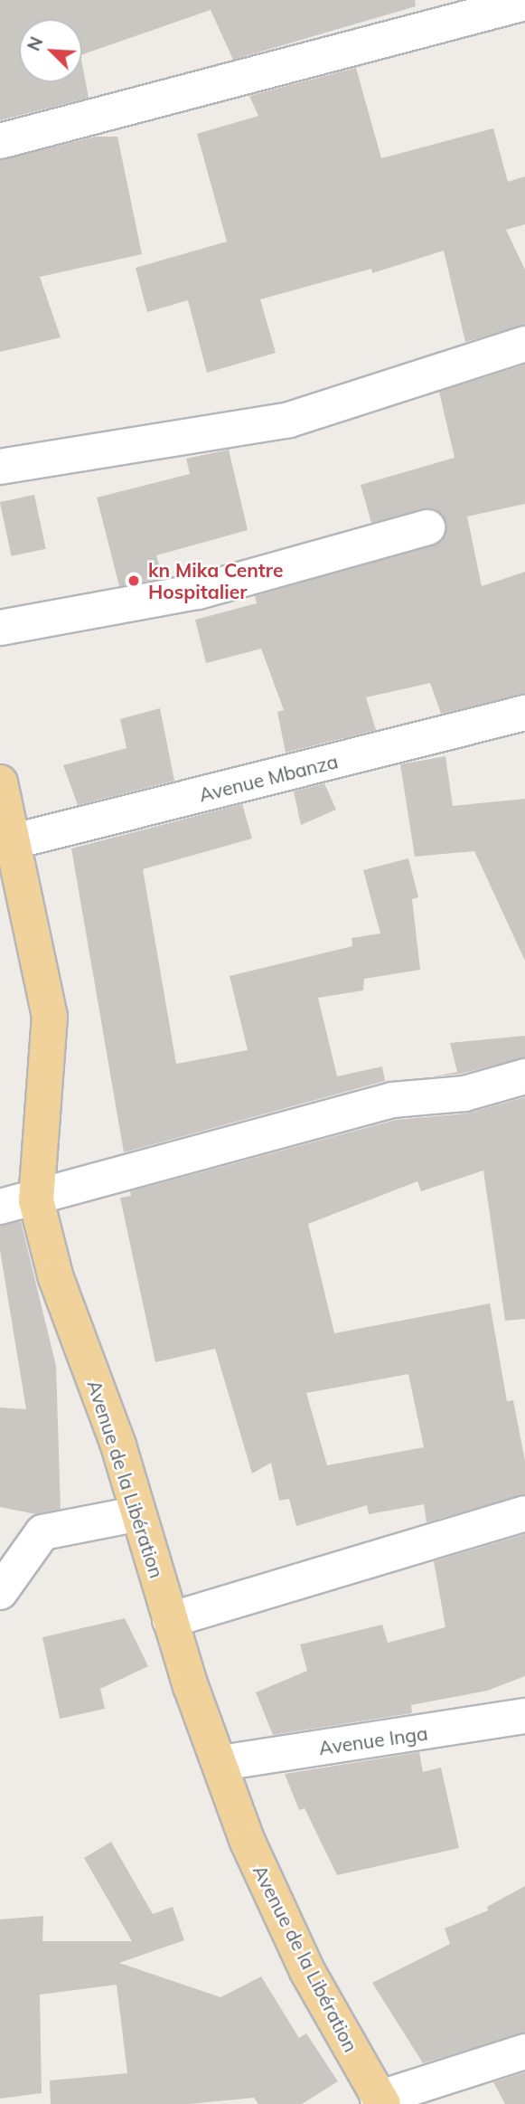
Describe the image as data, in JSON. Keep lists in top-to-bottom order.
{
  "streets": {
    "highway": ["Avenue de la Libération"],
    "street": ["Avenue Mbanza", "Avenue Inga"]
  },
  "crossings": [
    ["Avenue Mbanza", "Avenue de la Libération"],
    ["Avenue de la Libération", "Avenue Inga"]
  ],
  "places": ["kn Mika Centre Hospitalier"],
  "north": "top left"
}
